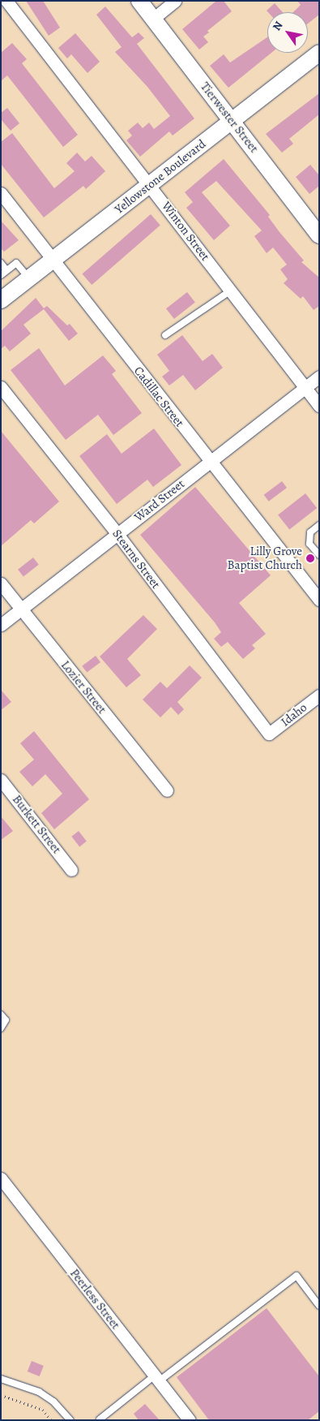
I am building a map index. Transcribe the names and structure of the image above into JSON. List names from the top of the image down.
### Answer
{
  "streets": {
    "street": [
      "Tierwester Street",
      "Yellowstone Boulevard",
      "Winton Street",
      "Cadillac Street",
      "Ward Street",
      "Stearns Street",
      "Lozier Street",
      "Idaho",
      "Burkett Street",
      "Peerless Street"
    ]
  },
  "crossings": [
    ["Tierwester Street", "Yellowstone Boulevard"],
    ["Yellowstone Boulevard", "Winton Street"],
    ["Yellowstone Boulevard", "Cadillac Street"],
    ["Winton Street", "Ward Street"],
    ["Cadillac Street", "Ward Street"],
    ["Ward Street", "Stearns Street"],
    ["Ward Street", "Lozier Street"],
    ["Stearns Street", "Idaho"]
  ],
  "places": ["Lilly Grove Baptist Church"],
  "north": "top left"
}
